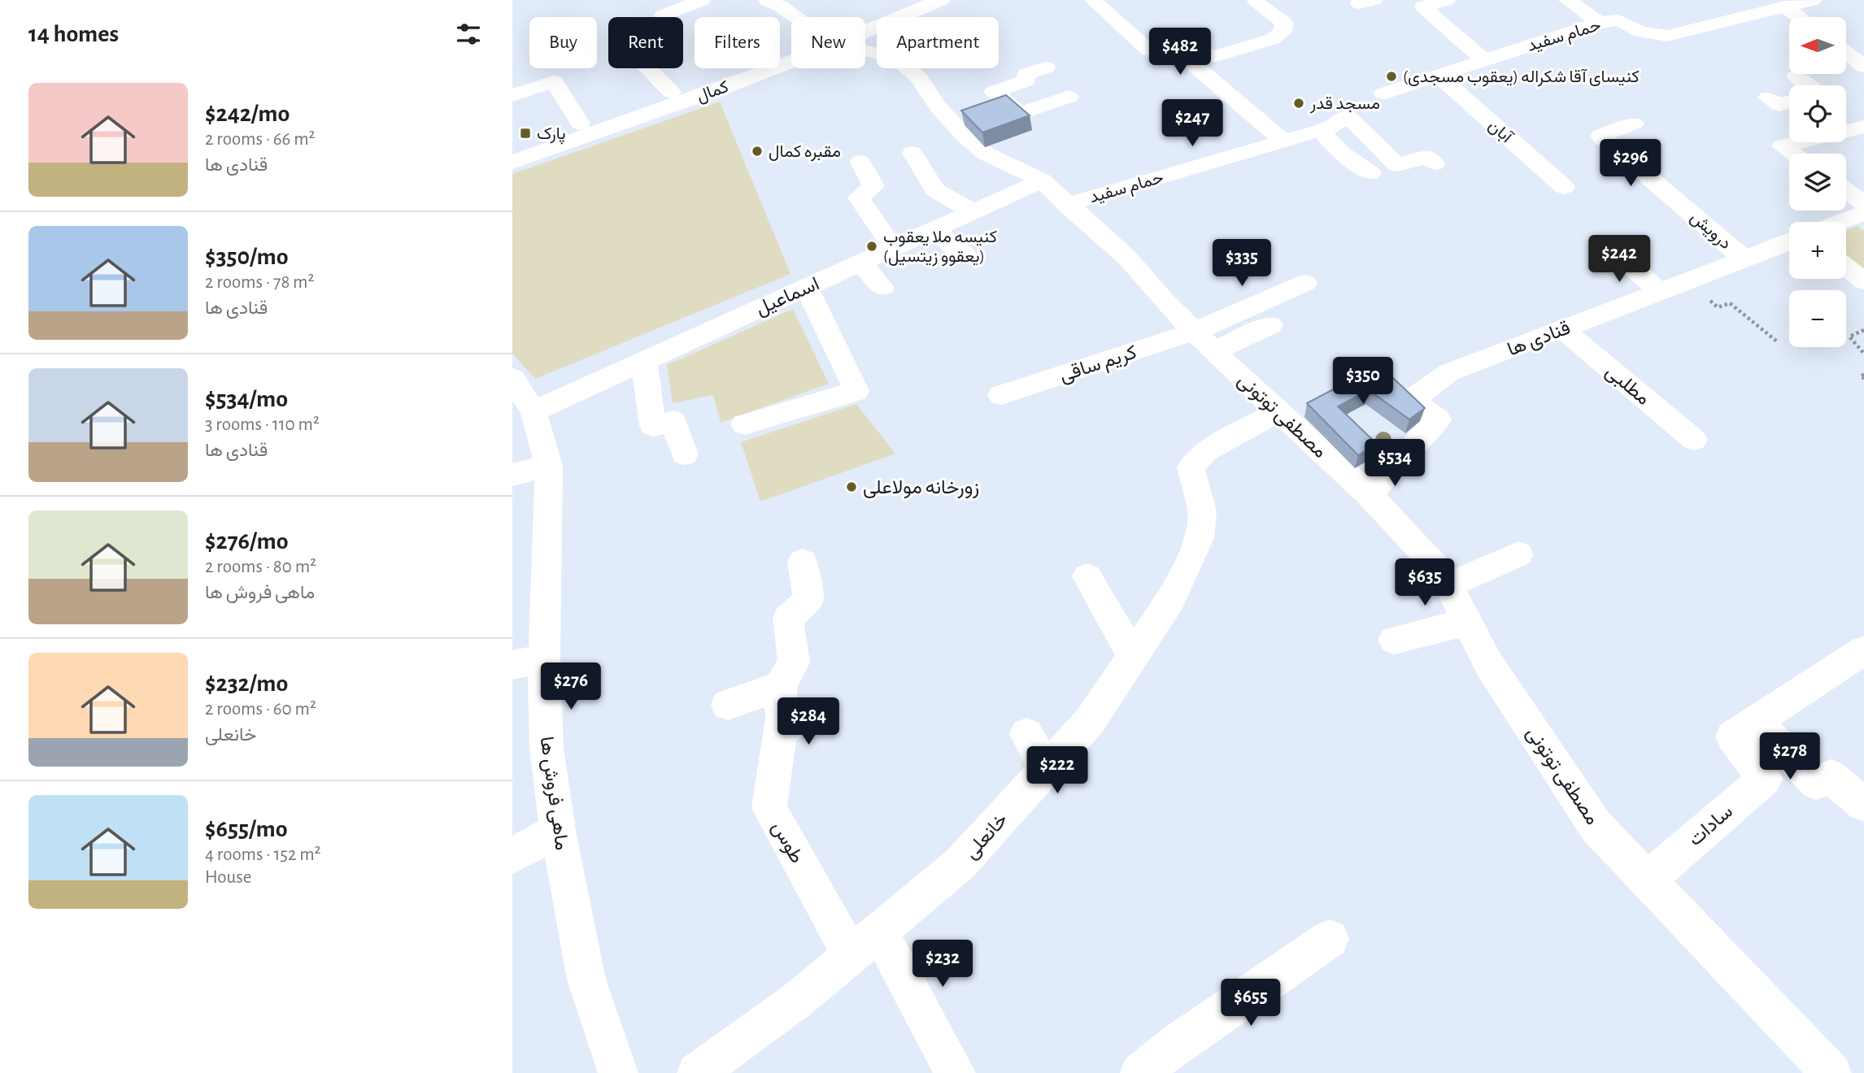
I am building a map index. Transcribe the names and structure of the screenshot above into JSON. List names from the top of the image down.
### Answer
{
  "streets": {
    "main road": ["کمال"],
    "street": [
      "حمام سفید",
      "آبان",
      "درویش",
      "اسماعیل",
      "قنادی ها",
      "کریم ساقی",
      "مطلبی",
      "مصطفی توتونی",
      "ماهی فروش ها",
      "سادات",
      "خانعلی",
      "طوس"
    ]
  },
  "crossings": [
    ["حمام سفید", "آبان"],
    ["حمام سفید", "مصطفی توتونی"],
    ["درویش", "قنادی ها"],
    ["اسماعیل", "مصطفی توتونی"],
    ["اسماعیل", "ماهی فروش ها"],
    ["قنادی ها", "مطلبی"],
    ["قنادی ها", "مصطفی توتونی"],
    ["کریم ساقی", "مصطفی توتونی"],
    ["مصطفی توتونی", "سادات"],
    ["مصطفی توتونی", "خانعلی"],
    ["خانعلی", "طوس"]
  ],
  "places": {
    "other": [
      "کنیسای آقا شکراله (یعقوب مسجدی)",
      "مسجد قدر",
      "مقبره کمال",
      "کنیسه ملا یعقوب (یعقوو زیتسیل)",
      "زورخانه مولاعلی"
    ],
    "transit": ["پارک"]
  },
  "north": "left",
  "page": {
    "heading": "14 homes",
    "map_buttons": ["+", "−"],
    "chip": [
      "Buy",
      "Rent",
      "Filters",
      "New",
      "Apartment"
    ],
    "price": [
      "$482",
      "$247",
      "$296",
      "$242",
      "$335",
      "$350",
      "$534",
      "$635",
      "$276",
      "$284",
      "$278",
      "$222",
      "$232",
      "$655"
    ],
    "list": [
      {
        "name": "$242/mo",
        "note": "2 rooms · 66 m² · قنادی ها"
      },
      {
        "name": "$350/mo",
        "note": "2 rooms · 78 m² · قنادی ها"
      },
      {
        "name": "$534/mo",
        "note": "3 rooms · 110 m² · قنادی ها"
      },
      {
        "name": "$276/mo",
        "note": "2 rooms · 80 m² · ماهی فروش ها"
      },
      {
        "name": "$232/mo",
        "note": "2 rooms · 60 m² · خانعلی"
      },
      {
        "name": "$655/mo",
        "note": "4 rooms · 152 m² · House"
      }
    ]
  }
}
